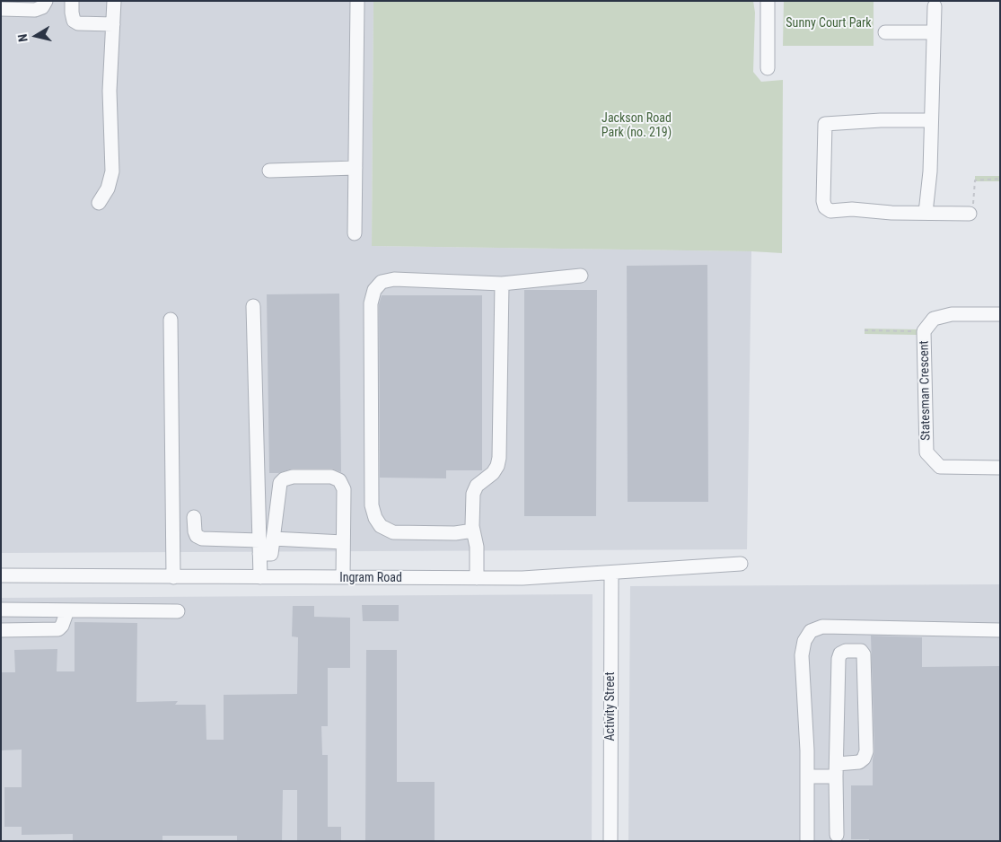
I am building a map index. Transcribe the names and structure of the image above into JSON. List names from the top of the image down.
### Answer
{
  "streets": {
    "street": ["Statesman Crescent", "Ingram Road", "Activity Street"]
  },
  "crossings": [
    ["Ingram Road", "Activity Street"]
  ],
  "parks": ["Sunny Court Park", "Jackson Road Park (no. 219)"],
  "north": "left"
}
